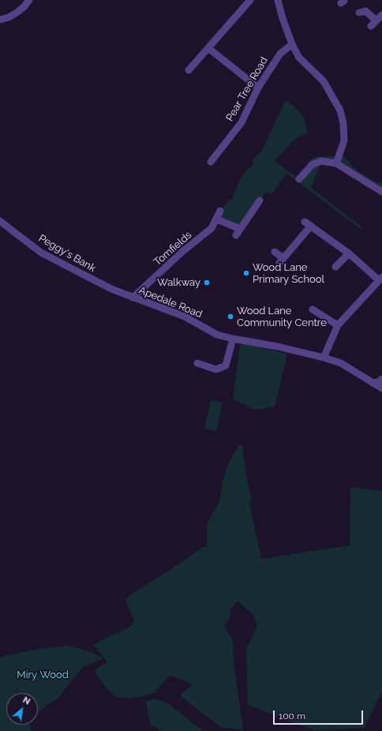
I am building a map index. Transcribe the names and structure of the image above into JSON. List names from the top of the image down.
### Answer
{
  "streets": {
    "street": [
      "Pear Tree Road",
      "Tomfields",
      "Peggy's Bank",
      "Apedale Road"
    ]
  },
  "crossings": [
    ["Tomfields", "Apedale Road"],
    ["Peggy's Bank", "Apedale Road"]
  ],
  "parks": ["Miry Wood"],
  "places": ["Wood Lane Primary School", "Walkway", "Wood Lane Community Centre"],
  "scale_bar": "100 m",
  "north": "top right"
}
